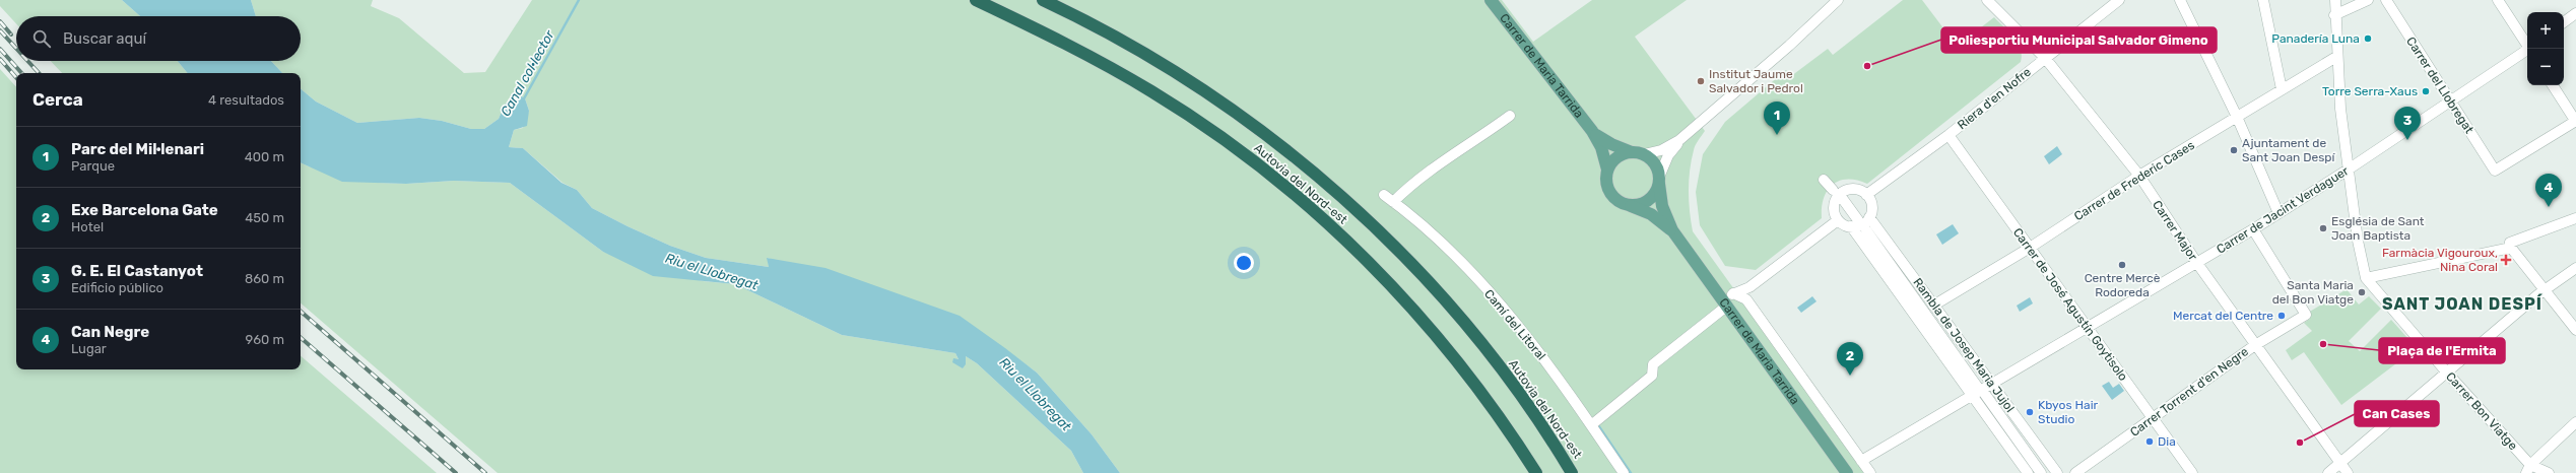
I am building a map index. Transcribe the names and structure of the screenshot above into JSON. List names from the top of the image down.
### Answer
{
  "streets": {
    "highway": ["Autovia del Nord-est"],
    "main road": ["Carrer de Maria Tarrida"],
    "street": [
      "Carrer del Llobregat",
      "Riera d'en Nofre",
      "Carrer de Frederic Cases",
      "Carrer de Jacint Verdaguer",
      "Carrer Major",
      "Carrer de José Agustín Goytisolo",
      "Camí del Litoral",
      "Rambla de Josep Maria Jujol",
      "Carrer Torrent d'en Negre",
      "Carrer Bon Viatge"
    ]
  },
  "crossings": [
    ["Carrer de Maria Tarrida", "Carrer de Jacint Verdaguer"],
    ["Carrer del Llobregat", "Carrer de Jacint Verdaguer"],
    ["Riera d'en Nofre", "Carrer Major"],
    ["Riera d'en Nofre", "Carrer de José Agustín Goytisolo"],
    ["Riera d'en Nofre", "Rambla de Josep Maria Jujol"],
    ["Carrer de Frederic Cases", "Carrer Major"],
    ["Carrer de Frederic Cases", "Carrer de José Agustín Goytisolo"],
    ["Carrer de Frederic Cases", "Rambla de Josep Maria Jujol"],
    ["Carrer de Frederic Cases", "Carrer Bon Viatge"],
    ["Carrer de Jacint Verdaguer", "Carrer Major"],
    ["Carrer de Jacint Verdaguer", "Carrer de José Agustín Goytisolo"],
    ["Carrer de Jacint Verdaguer", "Rambla de Josep Maria Jujol"],
    ["Carrer de Jacint Verdaguer", "Carrer Torrent d'en Negre"],
    ["Carrer de Jacint Verdaguer", "Carrer Bon Viatge"],
    ["Carrer Major", "Carrer Torrent d'en Negre"],
    ["Carrer de José Agustín Goytisolo", "Carrer Torrent d'en Negre"]
  ],
  "districts": ["SANT JOAN DESPÍ"],
  "water": ["Canal col·lector", "Riu el Llobregat"],
  "places": {
    "other": [
      "Panadería Luna",
      "Poliesportiu Municipal Salvador Gimeno",
      "Institut Jaume Salvador i Pedrol",
      "Torre Serra-Xaus",
      "Ajuntament de Sant Joan Despí",
      "Església de Sant Joan Baptista",
      "Centre Mercè Rodoreda",
      "Santa Maria del Bon Viatge",
      "Mercat del Centre",
      "Plaça de l'Ermita",
      "Kbyos Hair Studio",
      "Dia",
      "Can Cases"
    ],
    "health": ["Farmàcia Vigouroux, Nina Coral"]
  },
  "page": {
    "map_buttons": ["+", "−"],
    "search": "Buscar aquí",
    "heading": ["Cerca", "4 resultados"],
    "pins": [
      "1",
      "3",
      "4",
      "2"
    ],
    "list": [
      {
        "mark": "1",
        "name": "Parc del Mil·lenari",
        "note": "Parque",
        "value": "400 m"
      },
      {
        "mark": "2",
        "name": "Exe Barcelona Gate",
        "note": "Hotel",
        "value": "450 m"
      },
      {
        "mark": "3",
        "name": "G. E. El Castanyot",
        "note": "Edificio público",
        "value": "860 m"
      },
      {
        "mark": "4",
        "name": "Can Negre",
        "note": "Lugar",
        "value": "960 m"
      }
    ]
  }
}
